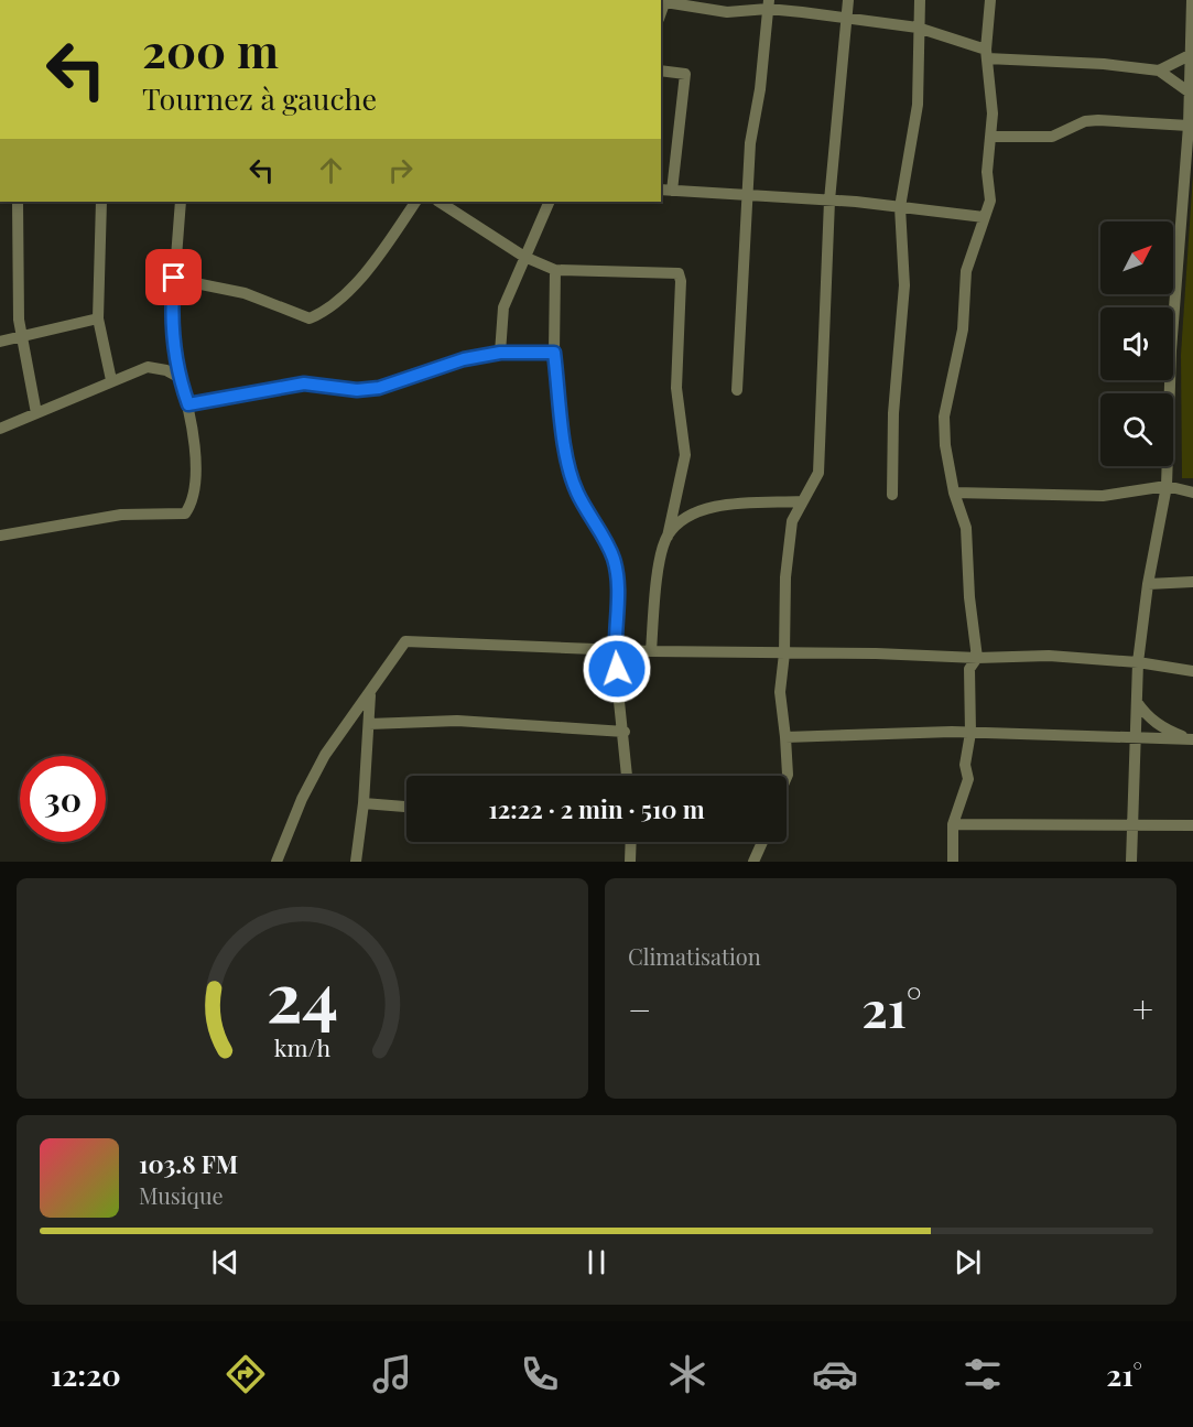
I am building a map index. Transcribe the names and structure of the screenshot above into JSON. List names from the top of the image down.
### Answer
{
  "north": "top right",
  "page": {
    "turn": ["200 m", "Tournez à gauche"],
    "limit": "30",
    "trip": "12:22 · 2 min · 510 m",
    "tile": "Climatisation",
    "heat": ["−", "21°", "+"],
    "song": ["103.8 FM", "Musique"],
    "tabs": ["12:20", "21°"],
    "gauge": ["24", "km/h"]
  }
}
